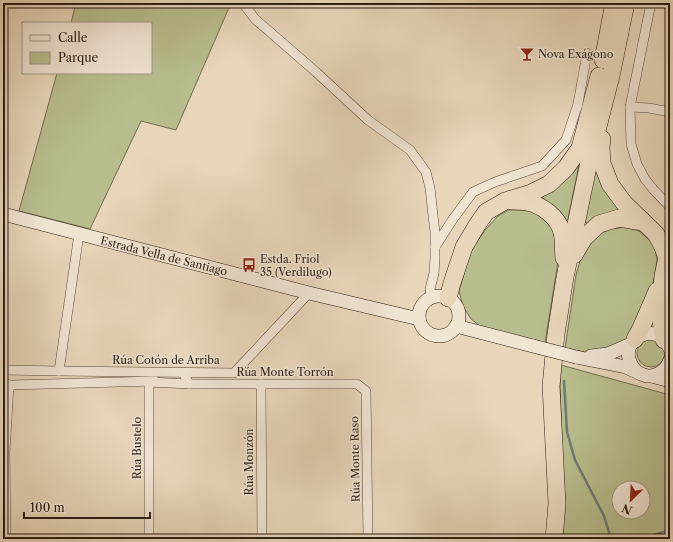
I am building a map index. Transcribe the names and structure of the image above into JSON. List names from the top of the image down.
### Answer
{
  "streets": {
    "main road": ["Estrada Vella de Santiago"],
    "street": [
      "Rúa Cotón de Arriba",
      "Rúa Monte Torrón",
      "Rúa Bustelo",
      "Rúa Monte Raso",
      "Rúa Monzón"
    ]
  },
  "crossings": [
    ["Estrada Vella de Santiago", "Rúa Cotón de Arriba"],
    ["Rúa Cotón de Arriba", "Rúa Monte Torrón"],
    ["Rúa Monte Torrón", "Rúa Bustelo"],
    ["Rúa Monte Torrón", "Rúa Monte Raso"],
    ["Rúa Monte Torrón", "Rúa Monzón"]
  ],
  "places": {
    "bar": ["Nova Exágono"],
    "bus stop": ["Estda. Friol 35 (Verdilugo)"]
  },
  "legend": ["Calle", "Parque"],
  "scale_bar": "100 m",
  "north": "bottom left"
}
